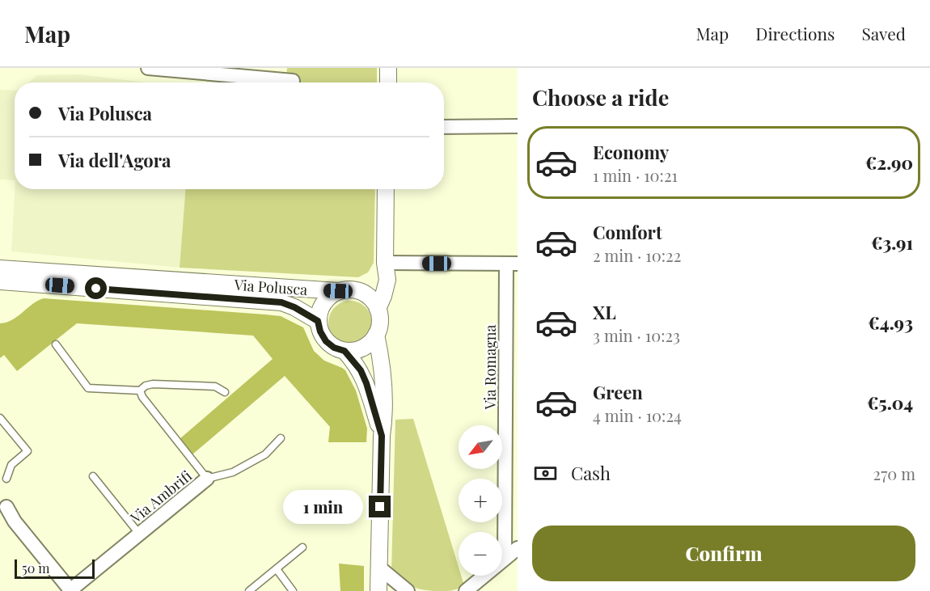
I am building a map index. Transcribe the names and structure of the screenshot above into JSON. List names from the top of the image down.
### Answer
{
  "streets": {
    "street": ["Via Polusca", "Via Romagna", "Via Ambrifi"]
  },
  "scale_bar": "50 m",
  "north": "bottom left",
  "page": {
    "header": "Map",
    "nav": ["Map", "Directions", "Saved"],
    "heading": "Choose a ride",
    "banner": ["Via Polusca", "Via dell'Agora"],
    "list": [
      {
        "name": "Economy",
        "note": "1 min · 10:21",
        "value": "€2.90"
      },
      {
        "name": "Comfort",
        "note": "2 min · 10:22",
        "value": "€3.91"
      },
      {
        "name": "XL",
        "note": "3 min · 10:23",
        "value": "€4.93"
      },
      {
        "name": "Green",
        "note": "4 min · 10:24",
        "value": "€5.04"
      }
    ],
    "map_buttons": ["+", "−"],
    "pay": ["Cash", "270 m"],
    "bubble": "1 min",
    "buttons": "Confirm",
    "scale": "50 m"
  }
}
